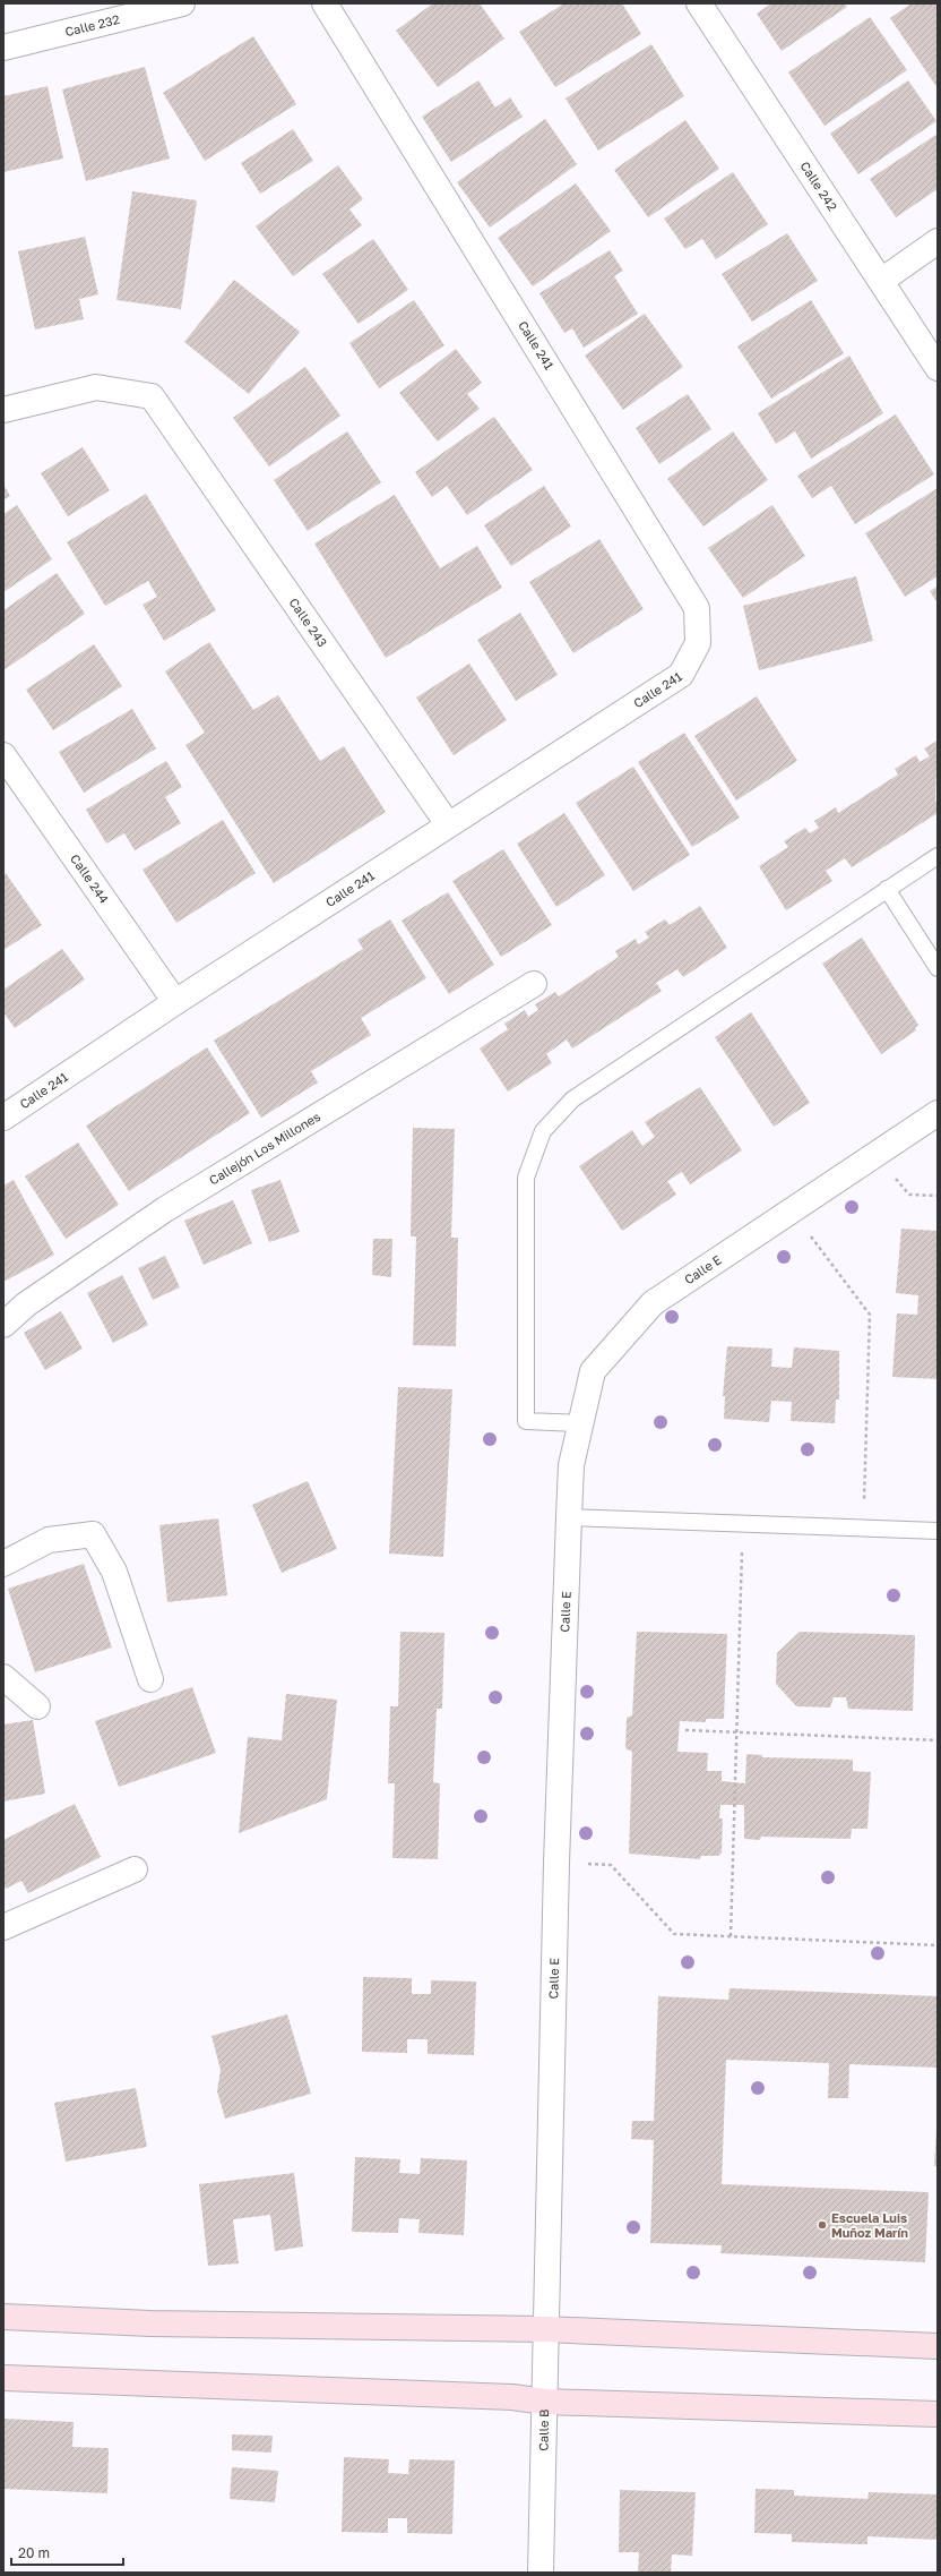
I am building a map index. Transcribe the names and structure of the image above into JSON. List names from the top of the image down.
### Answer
{
  "streets": {
    "street": [
      "Calle 232",
      "Calle 242",
      "Calle 241",
      "Calle 243",
      "Calle 244",
      "Callejón Los Millones",
      "Calle E",
      "Calle B"
    ]
  },
  "crossings": [
    ["Calle 241", "Calle 243"],
    ["Calle 241", "Calle 244"],
    ["Calle E", "Calle B"]
  ],
  "places": ["Escuela Luis Muñoz Marín"],
  "scale_bar": "20 m"
}
